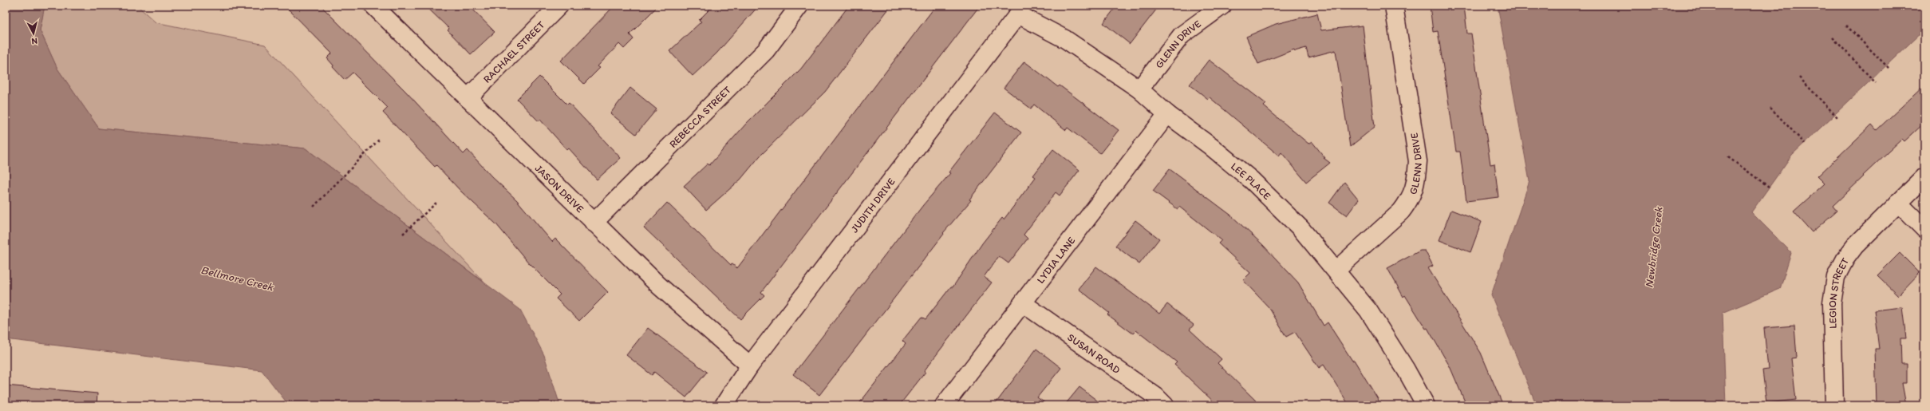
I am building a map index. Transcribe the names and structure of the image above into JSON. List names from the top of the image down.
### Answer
{
  "streets": {
    "street": [
      "GLENN DRIVE",
      "RACHAEL STREET",
      "REBECCA STREET",
      "LEE PLACE",
      "JASON DRIVE",
      "JUDITH DRIVE",
      "LYDIA LANE",
      "LEGION STREET",
      "SUSAN ROAD"
    ]
  },
  "crossings": [
    ["GLENN DRIVE", "LEE PLACE"],
    ["RACHAEL STREET", "JASON DRIVE"],
    ["REBECCA STREET", "JASON DRIVE"],
    ["LEE PLACE", "JUDITH DRIVE"],
    ["LEE PLACE", "LYDIA LANE"],
    ["JASON DRIVE", "JUDITH DRIVE"],
    ["LYDIA LANE", "SUSAN ROAD"]
  ],
  "water": ["Newbridge Creek", "Bellmore Creek"],
  "north": "bottom"
}
